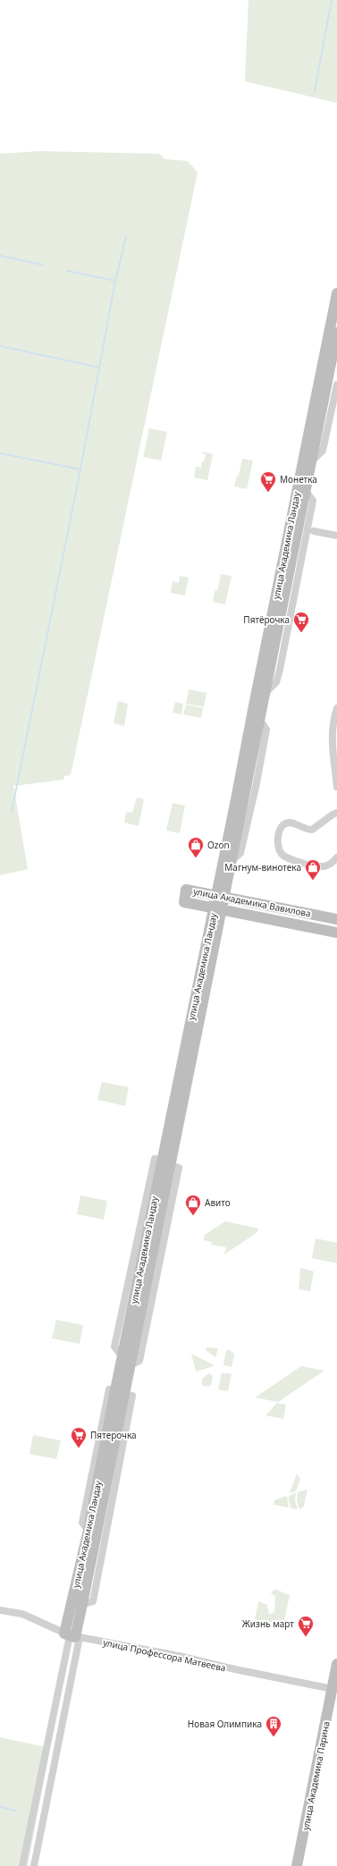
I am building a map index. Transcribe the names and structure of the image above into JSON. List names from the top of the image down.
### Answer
{
  "streets": {
    "street": [
      "улица Академика Ландау",
      "улица Академика Вавилова",
      "улица Профессора Матвеева",
      "улица Академика Парина"
    ]
  },
  "crossings": [
    ["улица Академика Ландау", "улица Академика Вавилова"],
    ["улица Академика Ландау", "улица Профессора Матвеева"],
    ["улица Профессора Матвеева", "улица Академика Парина"]
  ],
  "places": {
    "supermarket": [
      "Монетка",
      "Пятёрочка",
      "Пятерочка",
      "Жизнь март"
    ],
    "shop": ["Ozon", "Магнум-винотека", "Авито"],
    "building": ["Новая Олимпика"]
  }
}
